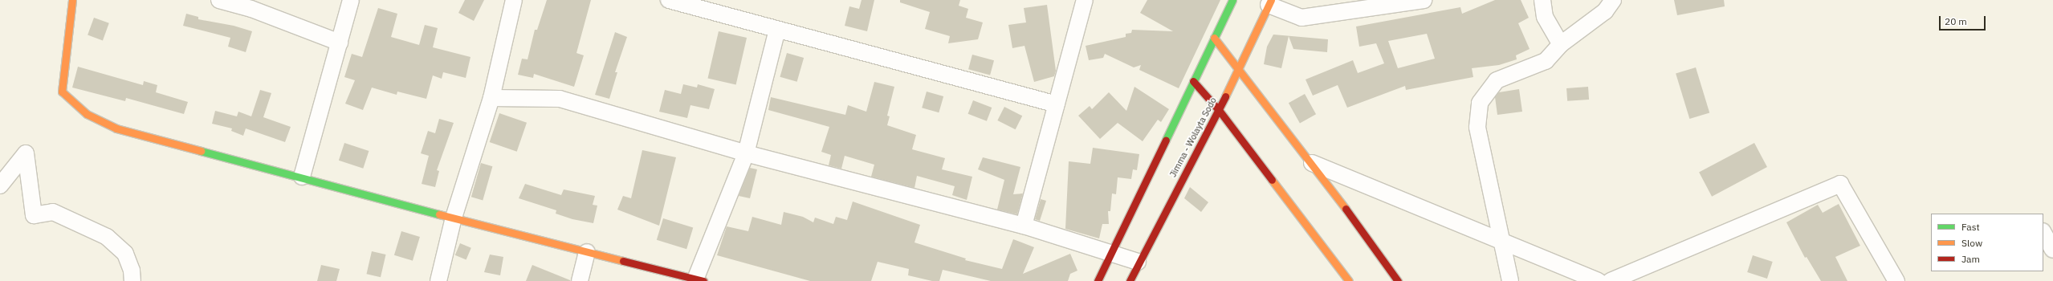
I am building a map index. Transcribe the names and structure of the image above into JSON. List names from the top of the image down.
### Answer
{
  "streets": {
    "main road": ["Jimma - Wolayta Sodo"]
  },
  "legend": ["Fast", "Slow", "Jam"],
  "scale_bar": "20 m"
}
